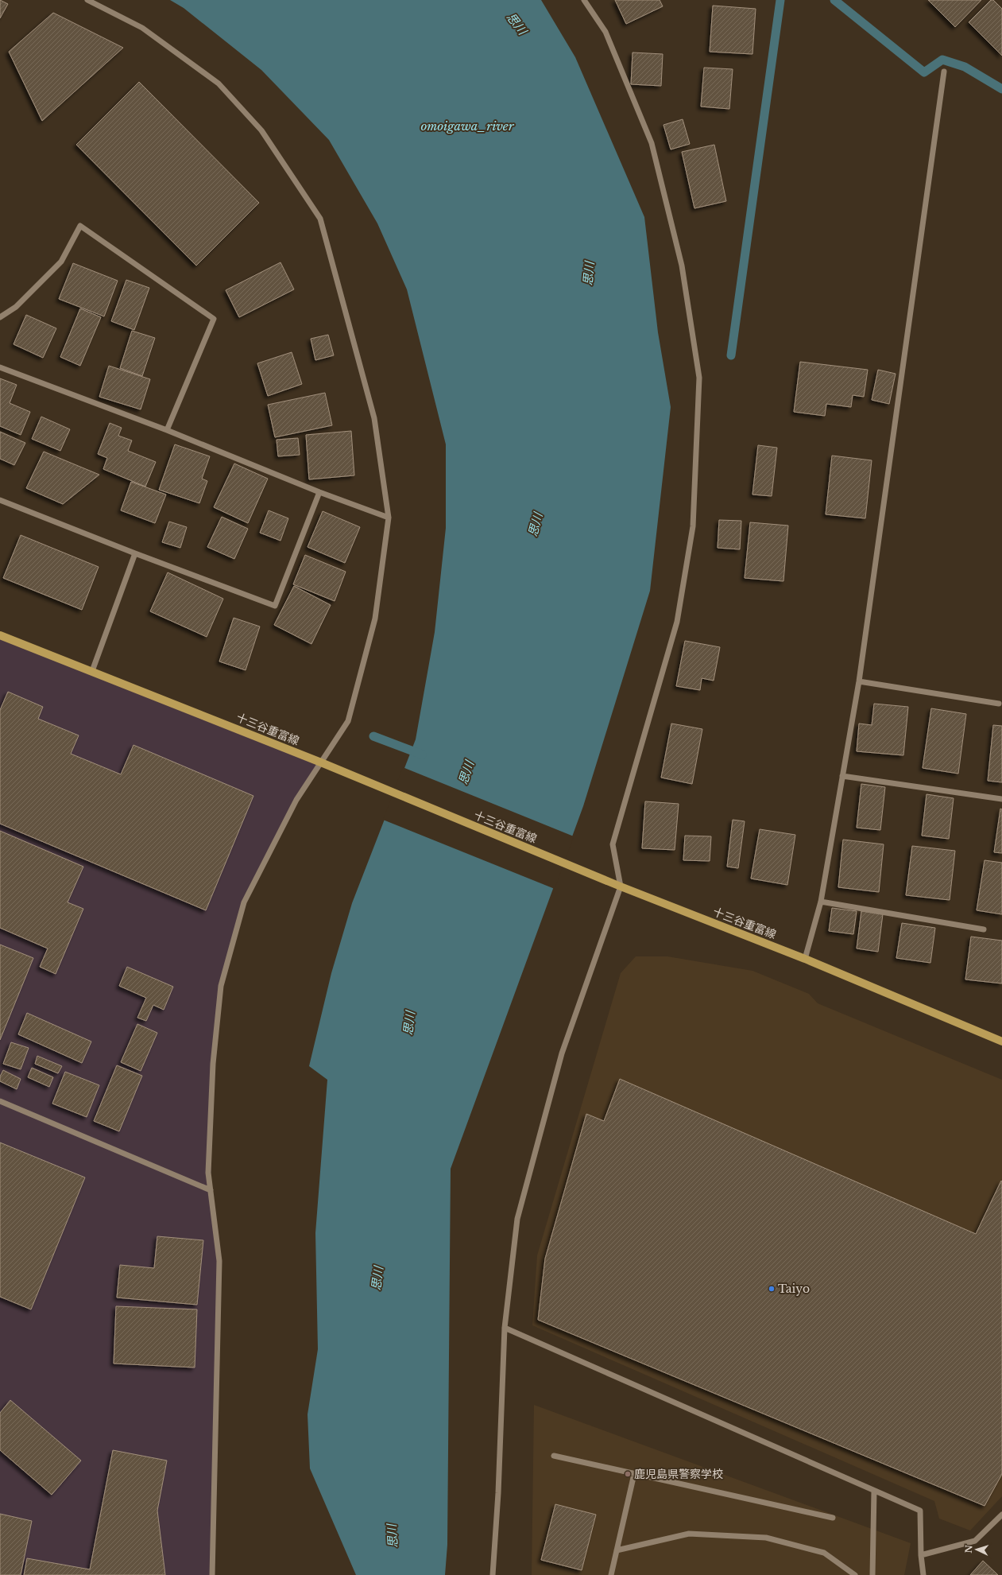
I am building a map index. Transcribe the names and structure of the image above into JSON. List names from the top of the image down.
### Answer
{
  "streets": {
    "main road": ["十三谷重富線"]
  },
  "water": ["思川", "omoigawa_river"],
  "places": ["Taiyo", "鹿児島県警察学校"],
  "north": "left"
}
